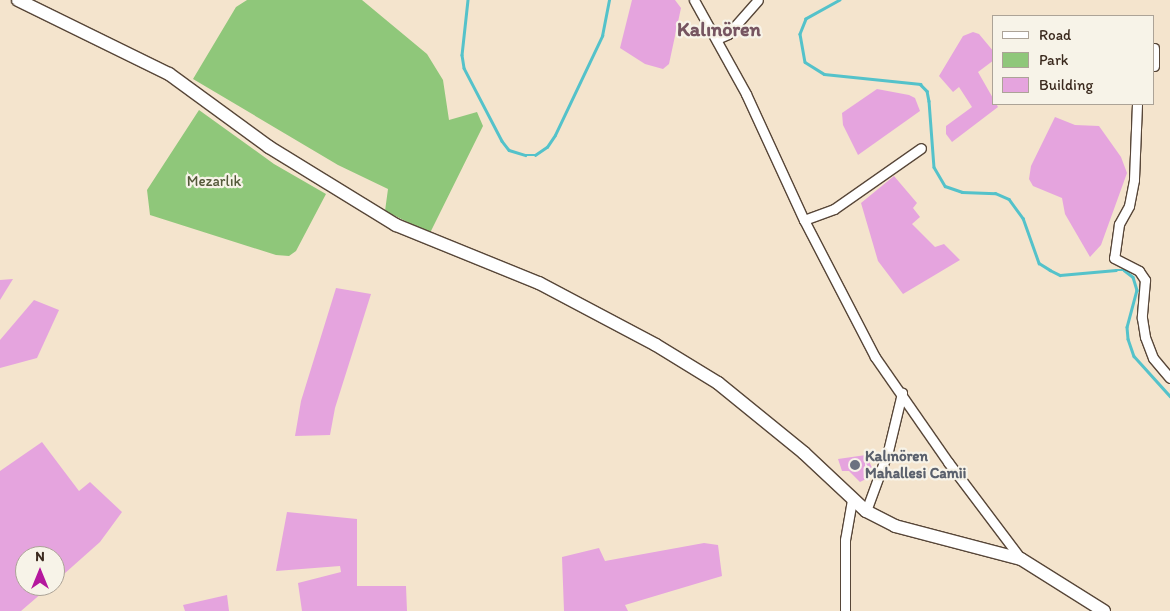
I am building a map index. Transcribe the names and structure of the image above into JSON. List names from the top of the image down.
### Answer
{
  "districts": ["Kalınören"],
  "parks": ["Mezarlık"],
  "places": ["Kalınören Mahallesi Camii"],
  "legend": ["Road", "Park", "Building"],
  "north": "top"
}
